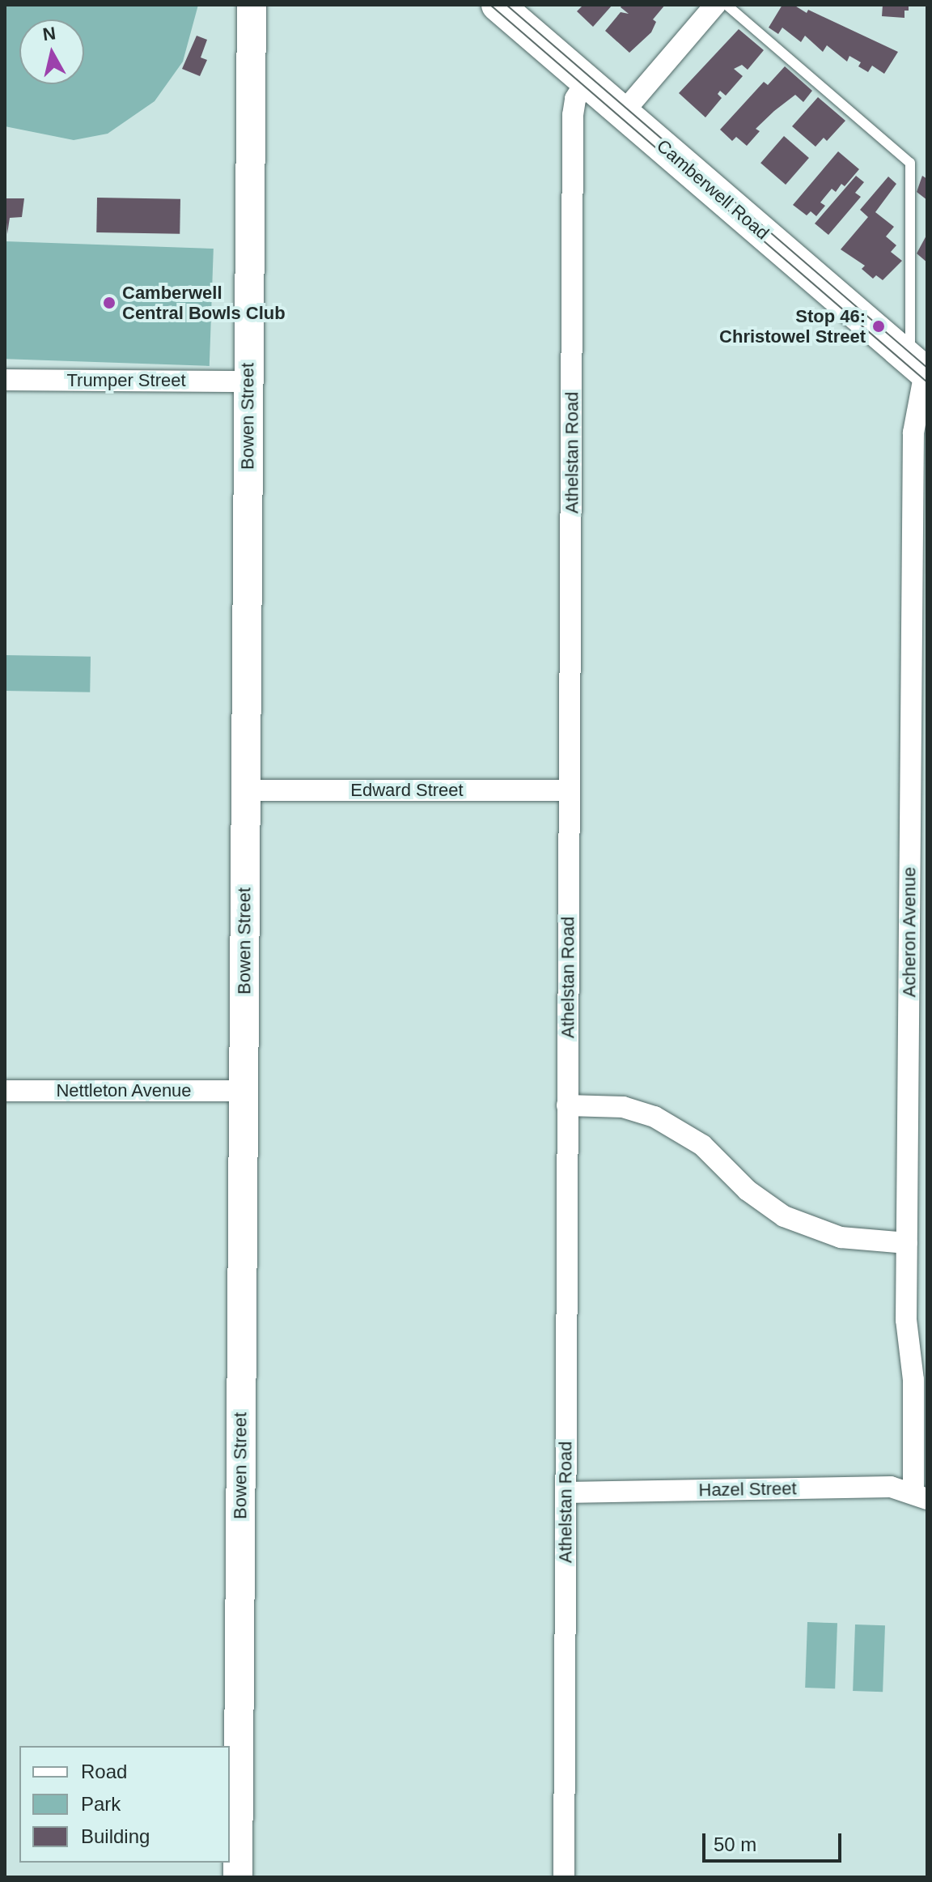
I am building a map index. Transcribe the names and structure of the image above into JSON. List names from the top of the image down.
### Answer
{
  "streets": {
    "main road": ["Camberwell Road"],
    "street": [
      "Trumper Street",
      "Bowen Street",
      "Athelstan Road",
      "Edward Street",
      "Acheron Avenue",
      "Nettleton Avenue",
      "Hazel Street"
    ]
  },
  "crossings": [
    ["Camberwell Road", "Athelstan Road"],
    ["Camberwell Road", "Acheron Avenue"],
    ["Trumper Street", "Bowen Street"],
    ["Bowen Street", "Edward Street"],
    ["Bowen Street", "Nettleton Avenue"],
    ["Athelstan Road", "Edward Street"],
    ["Athelstan Road", "Hazel Street"],
    ["Acheron Avenue", "Hazel Street"]
  ],
  "places": ["Camberwell Central Bowls Club", "Stop 46: Christowel Street"],
  "legend": ["Road", "Park", "Building"],
  "scale_bar": "50 m",
  "north": "top"
}
